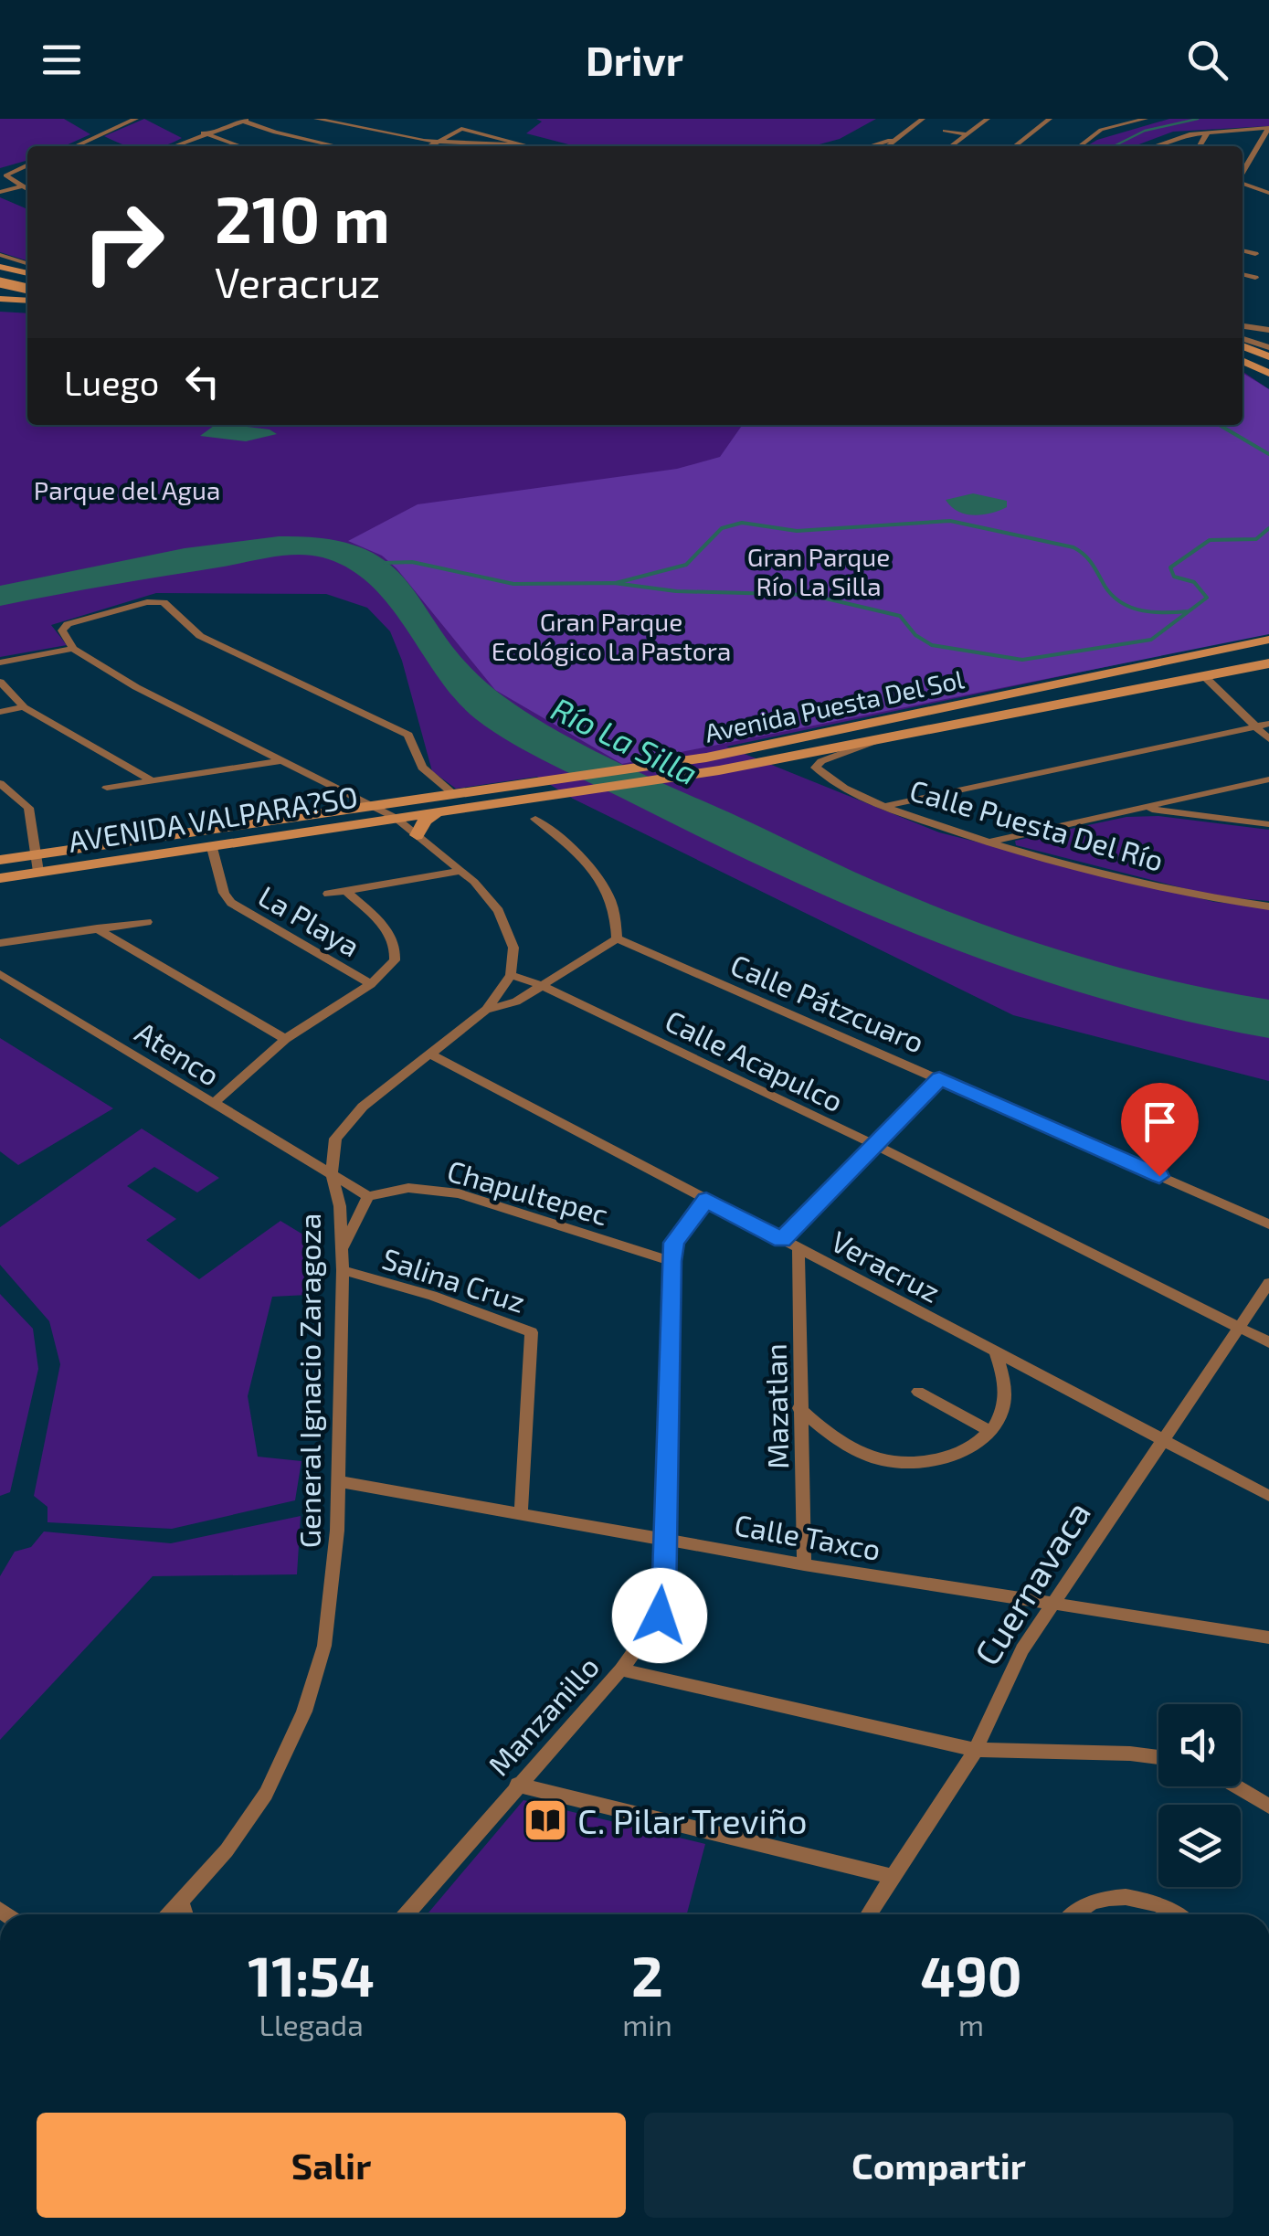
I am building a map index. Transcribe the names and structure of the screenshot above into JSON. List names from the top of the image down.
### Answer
{
  "streets": {
    "main road": ["Avenida Puesta Del Sol", "AVENIDA VALPARA?SO"],
    "street": [
      "Calle Puesta Del Río",
      "La Playa",
      "Calle Pátzcuaro",
      "Atenco",
      "Calle Acapulco",
      "Chapultepec",
      "Veracruz",
      "Salina Cruz",
      "General Ignacio Zaragoza",
      "Mazatlan",
      "Calle Taxco",
      "Cuernavaca",
      "Manzanillo"
    ]
  },
  "crossings": [
    ["Avenida Puesta Del Sol", "AVENIDA VALPARA?SO"],
    ["Avenida Puesta Del Sol", "Calle Puesta Del Río"],
    ["AVENIDA VALPARA?SO", "La Playa"],
    ["Calle Pátzcuaro", "General Ignacio Zaragoza"],
    ["Atenco", "General Ignacio Zaragoza"],
    ["Calle Acapulco", "General Ignacio Zaragoza"],
    ["Calle Acapulco", "Cuernavaca"],
    ["Chapultepec", "Manzanillo"],
    ["Veracruz", "General Ignacio Zaragoza"],
    ["Veracruz", "Mazatlan"],
    ["Veracruz", "Cuernavaca"],
    ["Veracruz", "Manzanillo"],
    ["Salina Cruz", "General Ignacio Zaragoza"],
    ["Salina Cruz", "Calle Taxco"],
    ["General Ignacio Zaragoza", "Calle Taxco"],
    ["Mazatlan", "Calle Taxco"],
    ["Calle Taxco", "Cuernavaca"],
    ["Calle Taxco", "Manzanillo"]
  ],
  "water": ["Río La Silla"],
  "parks": ["Parque del Agua", "Gran Parque Río La Silla", "Gran Parque Ecológico La Pastora"],
  "places": {
    "library": ["C. Pilar Treviño"]
  },
  "page": {
    "header": "Drivr",
    "turn": ["210 m", "Veracruz"],
    "then": "Luego",
    "eta": [
      "11:54",
      "Llegada",
      "2",
      "min",
      "490",
      "m"
    ],
    "buttons": ["Salir", "Compartir"]
  }
}
